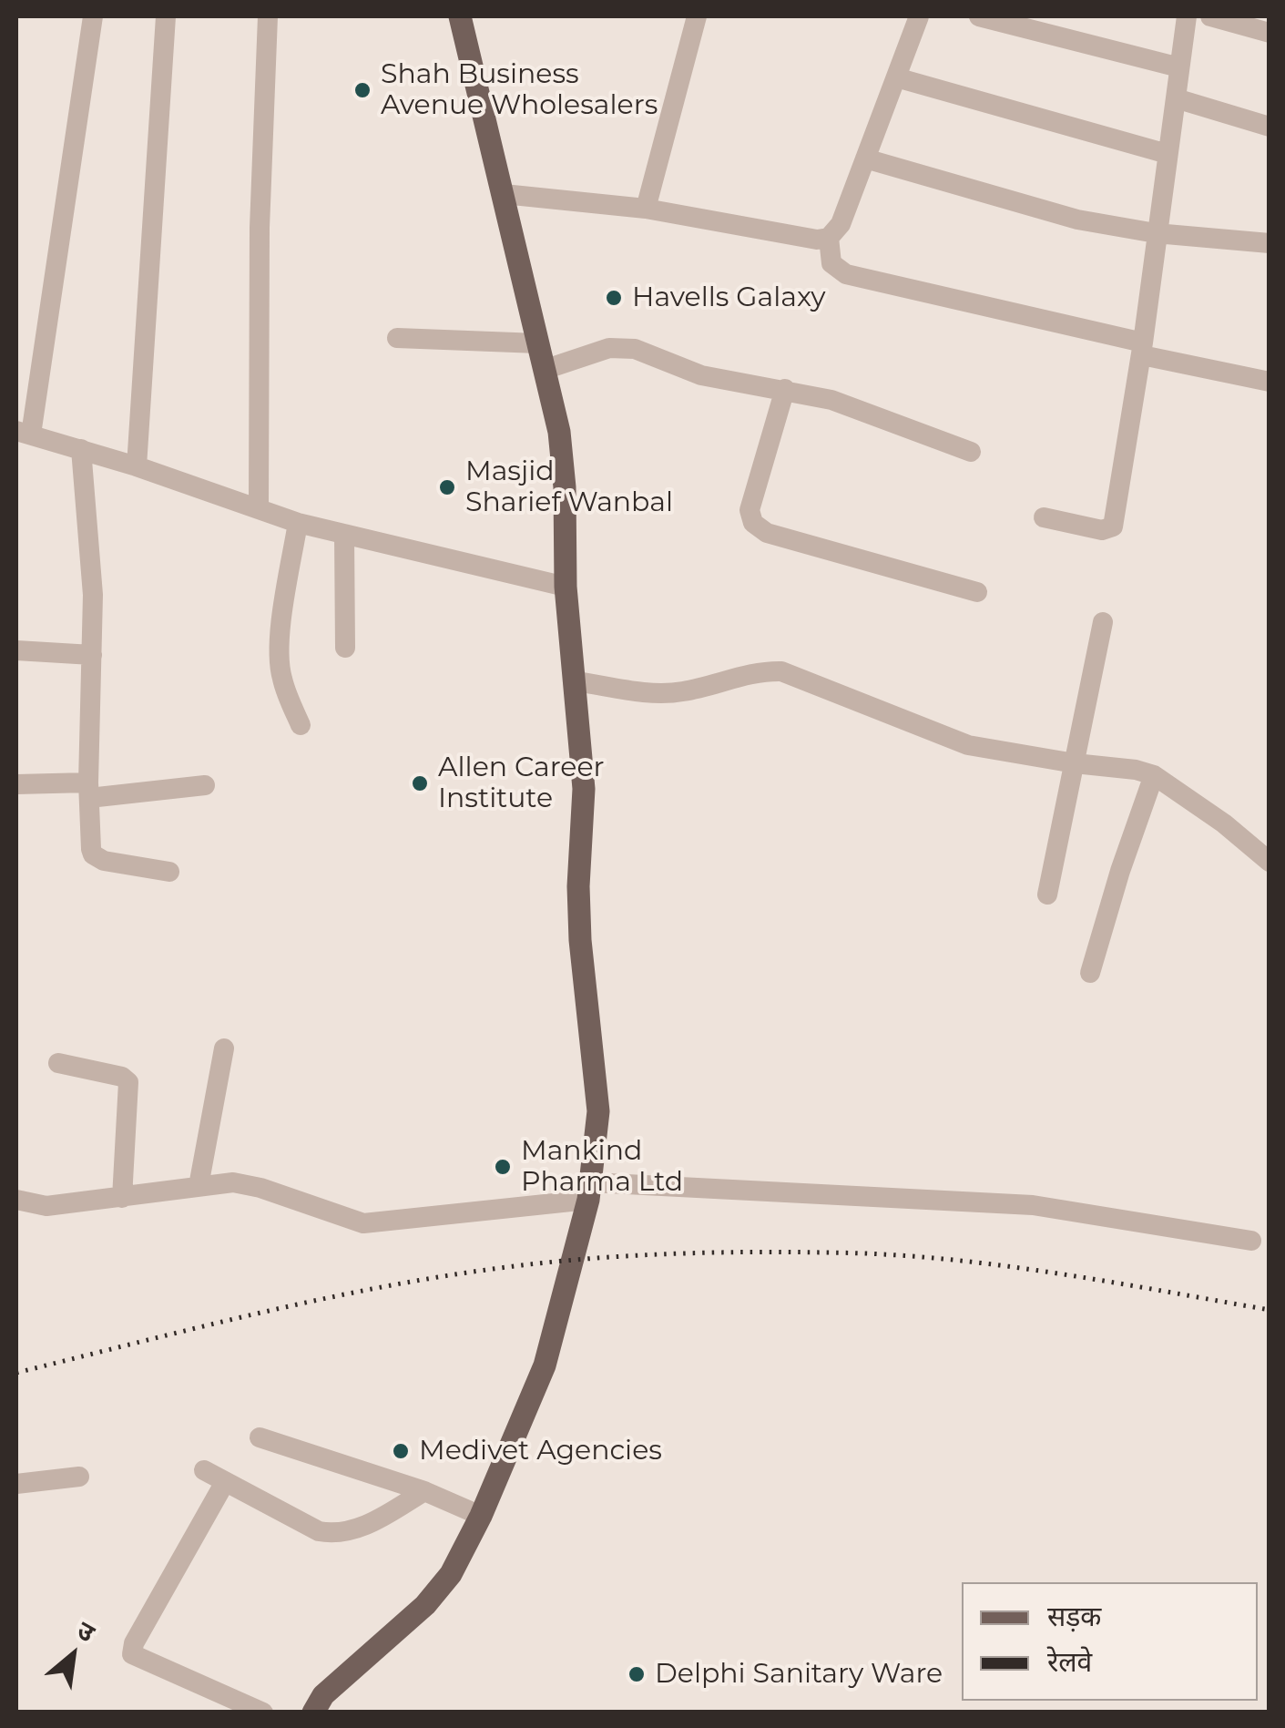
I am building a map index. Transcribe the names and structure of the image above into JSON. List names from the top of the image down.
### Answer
{
  "places": [
    "Shah Business Avenue Wholesalers",
    "Havells Galaxy",
    "Masjid Sharief Wanbal",
    "Allen Career Institute",
    "Mankind Pharma Ltd",
    "Medivet Agencies",
    "Delphi Sanitary Ware"
  ],
  "legend": ["सड़क", "रेलवे"],
  "north": "top right"
}
